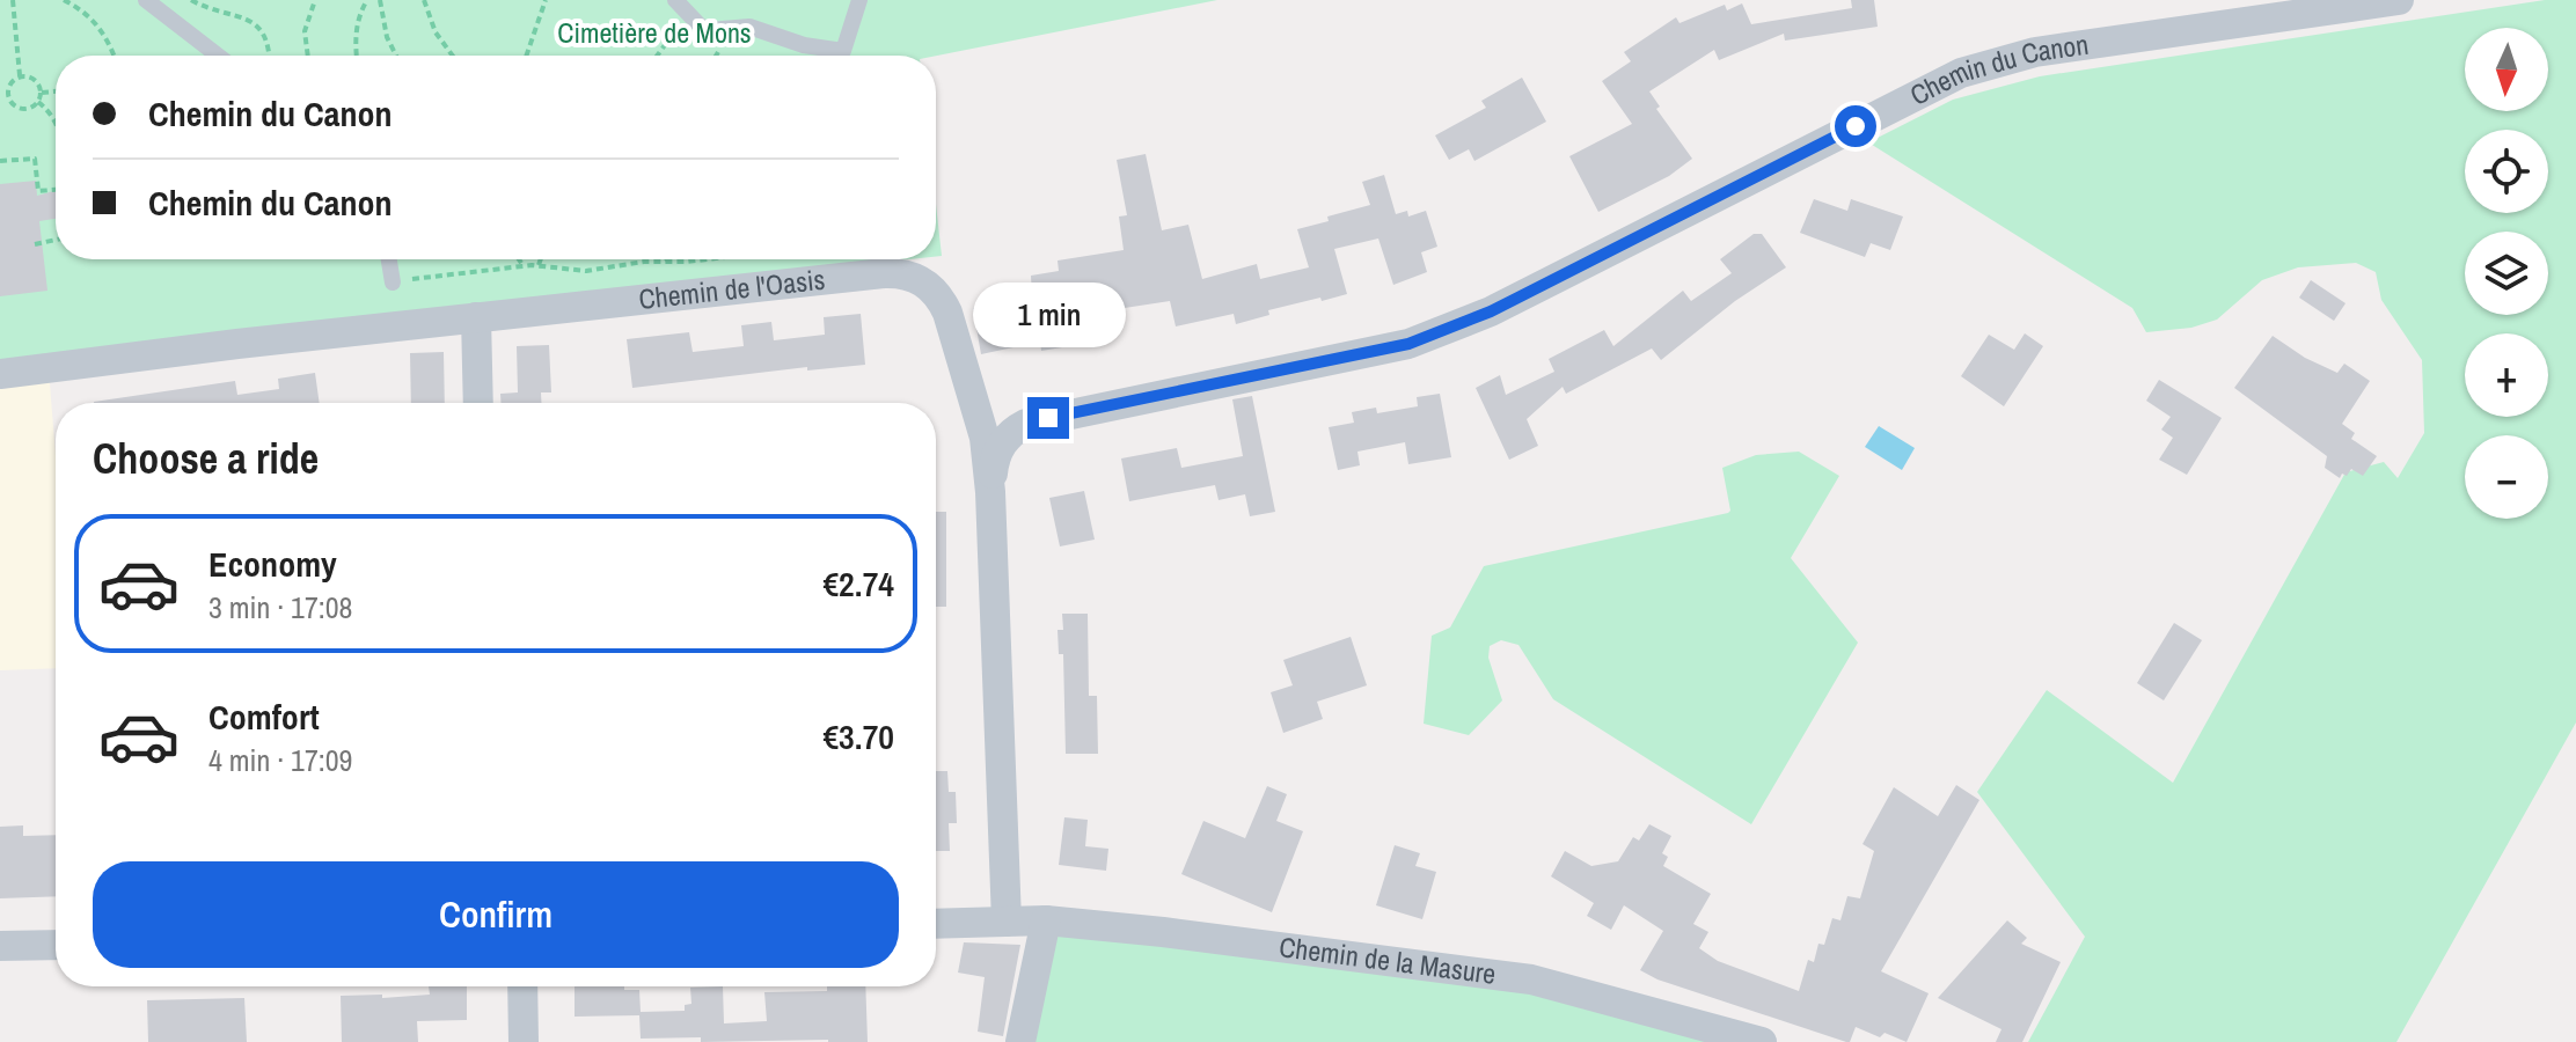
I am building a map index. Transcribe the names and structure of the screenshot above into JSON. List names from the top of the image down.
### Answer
{
  "streets": {
    "street": ["Chemin du Canon", "Chemin de l'Oasis", "Chemin de la Masure"]
  },
  "crossings": [
    ["Chemin du Canon", "Chemin de l'Oasis"],
    ["Chemin de l'Oasis", "Chemin de la Masure"]
  ],
  "parks": ["Cimetière de Mons"],
  "north": "bottom",
  "page": {
    "map_buttons": ["+", "−"],
    "banner": ["Chemin du Canon", "Chemin du Canon"],
    "bubble": "1 min",
    "heading": "Choose a ride",
    "list": [
      {
        "name": "Economy",
        "note": "3 min · 17:08",
        "value": "€2.74"
      },
      {
        "name": "Comfort",
        "note": "4 min · 17:09",
        "value": "€3.70"
      }
    ],
    "buttons": "Confirm"
  }
}
